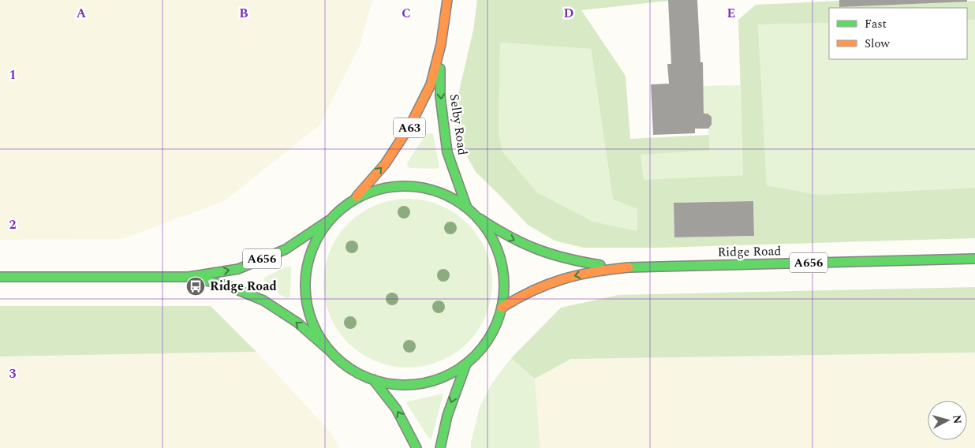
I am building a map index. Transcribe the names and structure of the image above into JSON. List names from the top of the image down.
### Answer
{
  "streets": {
    "main road": [
      "Selby Road",
      "A63",
      "Ridge Road",
      "A656"
    ]
  },
  "places": {
    "bus stop": ["Ridge Road"]
  },
  "legend": ["Fast", "Slow"],
  "north": "right",
  "grid": {
    "columns": [
      "A",
      "B",
      "C",
      "D",
      "E"
    ],
    "rows": ["1", "2", "3"]
  }
}
